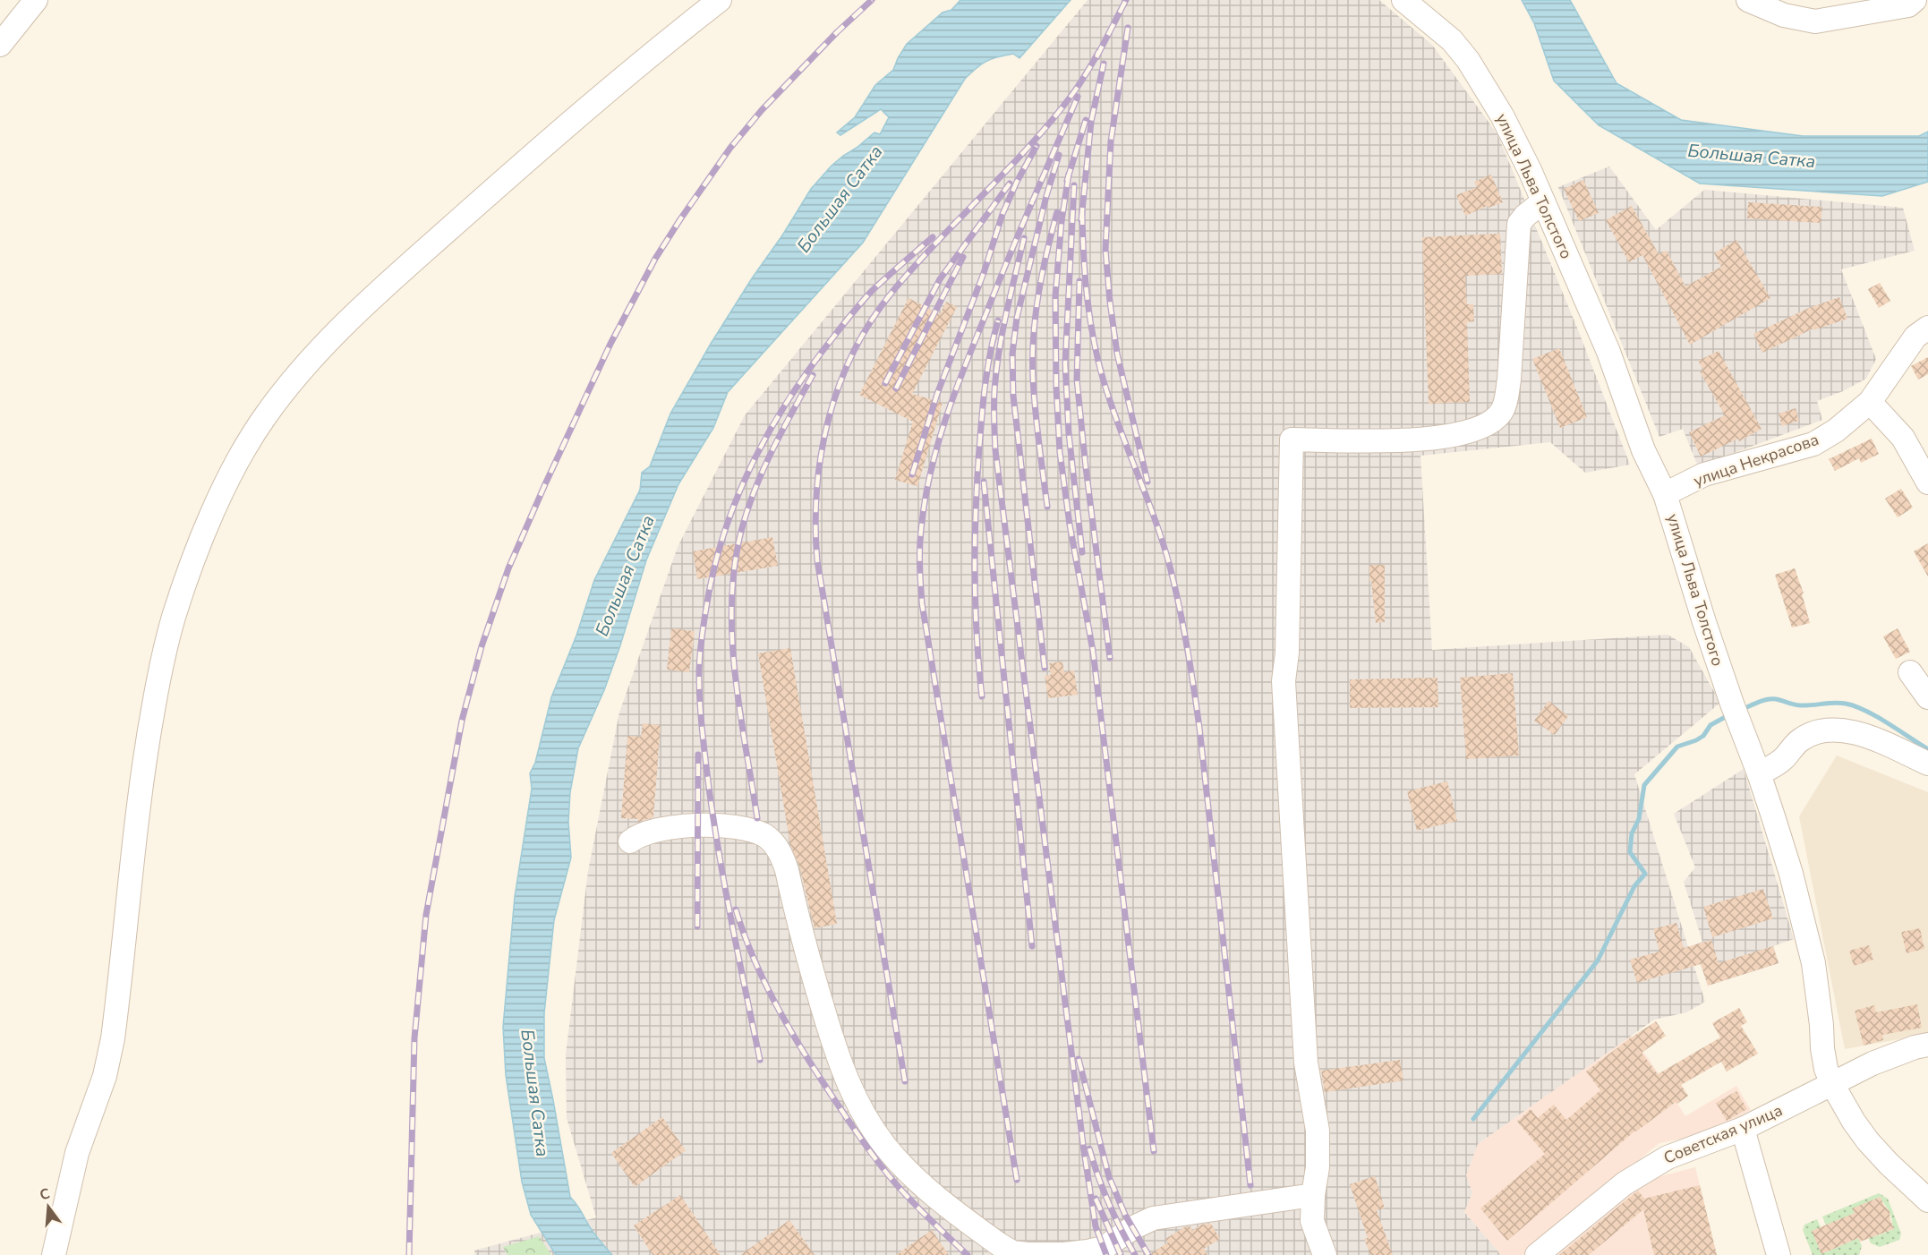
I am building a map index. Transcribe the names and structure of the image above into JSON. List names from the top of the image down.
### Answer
{
  "streets": {
    "street": ["улица Льва Толстого", "улица Некрасова", "Советская улица"]
  },
  "crossings": [
    ["улица Льва Толстого", "улица Некрасова"],
    ["улица Льва Толстого", "Советская улица"]
  ],
  "water": ["Большая Сатка"],
  "north": "top"
}
